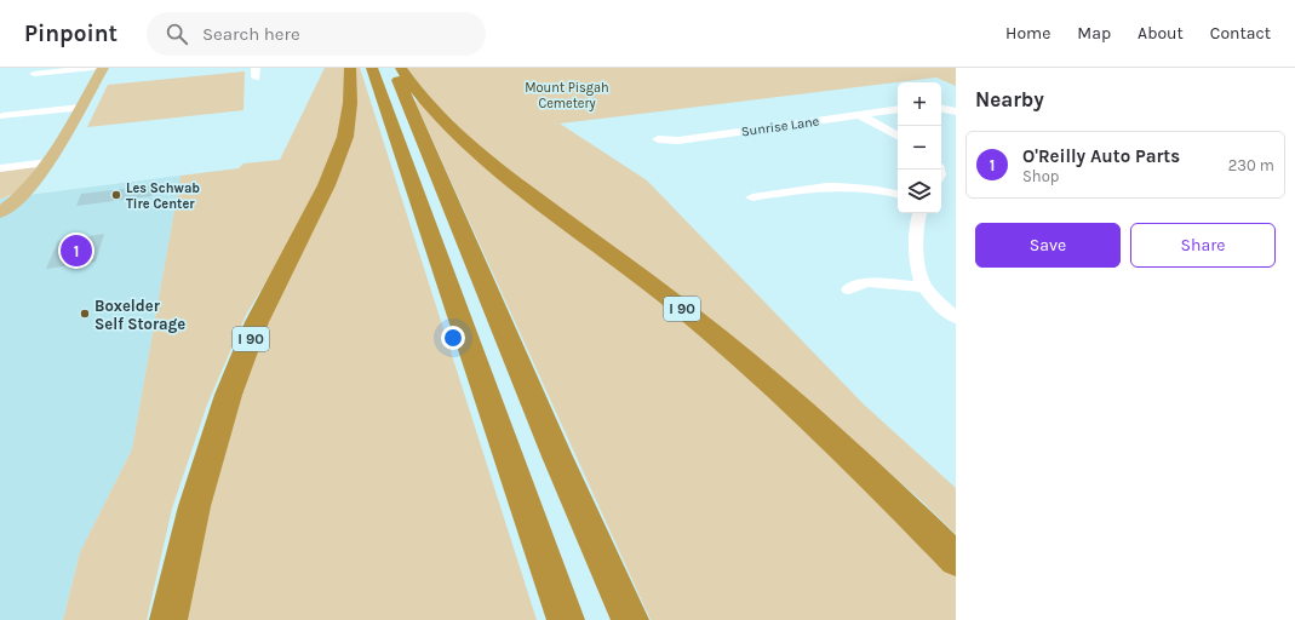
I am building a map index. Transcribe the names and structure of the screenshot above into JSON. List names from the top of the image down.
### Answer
{
  "streets": {
    "highway": ["I 90"],
    "street": ["Sunrise Lane"]
  },
  "parks": ["Mount Pisgah Cemetery"],
  "places": ["Les Schwab Tire Center", "Boxelder Self Storage"],
  "page": {
    "header": "Pinpoint",
    "search": "Search here",
    "nav": [
      "Home",
      "Map",
      "About",
      "Contact"
    ],
    "heading": "Nearby",
    "map_buttons": ["+", "−"],
    "list": [
      {
        "mark": "1",
        "name": "O'Reilly Auto Parts",
        "note": "Shop",
        "value": "230 m"
      }
    ],
    "buttons": ["Save", "Share"],
    "pins": "1"
  }
}
